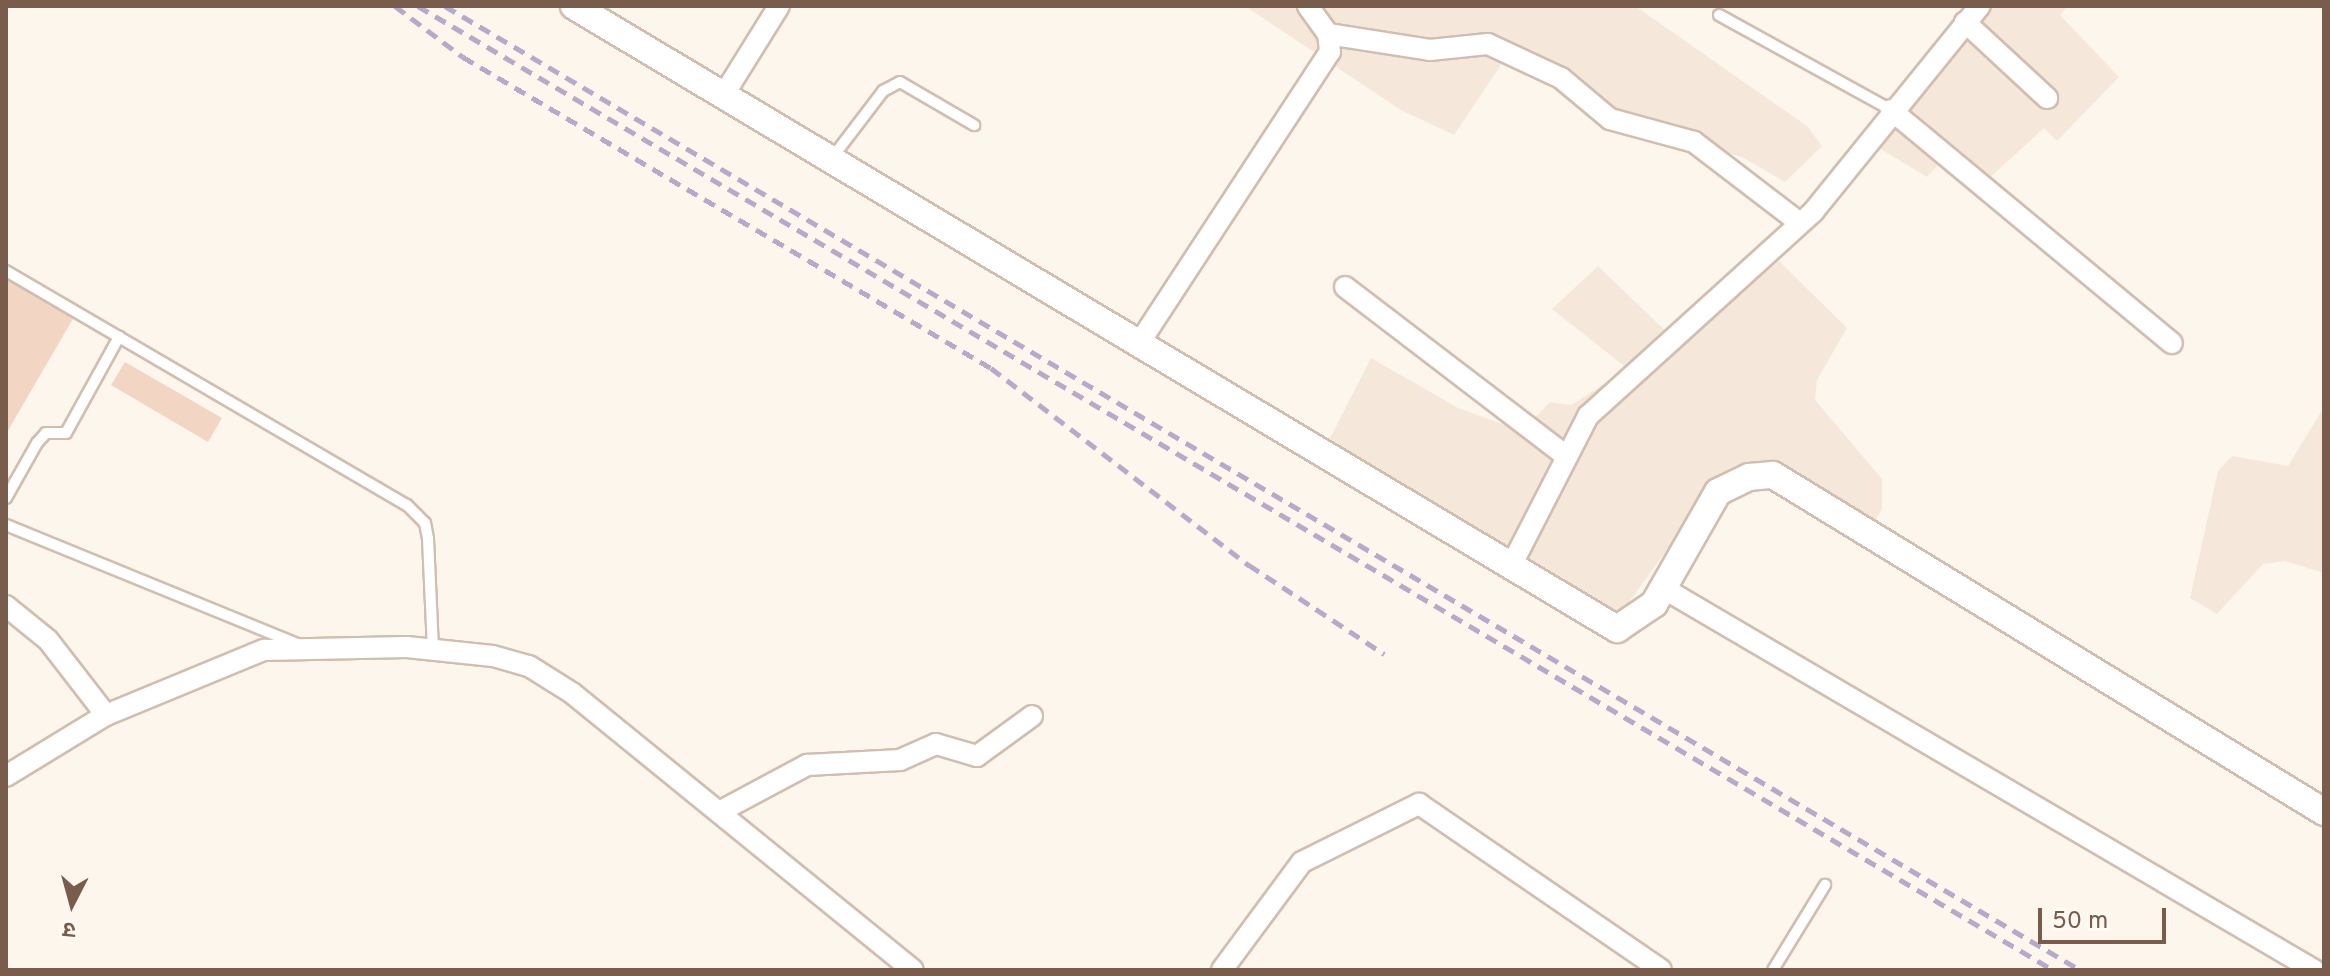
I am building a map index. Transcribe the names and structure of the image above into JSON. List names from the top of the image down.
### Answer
{
  "scale_bar": "50 m",
  "north": "bottom"
}
